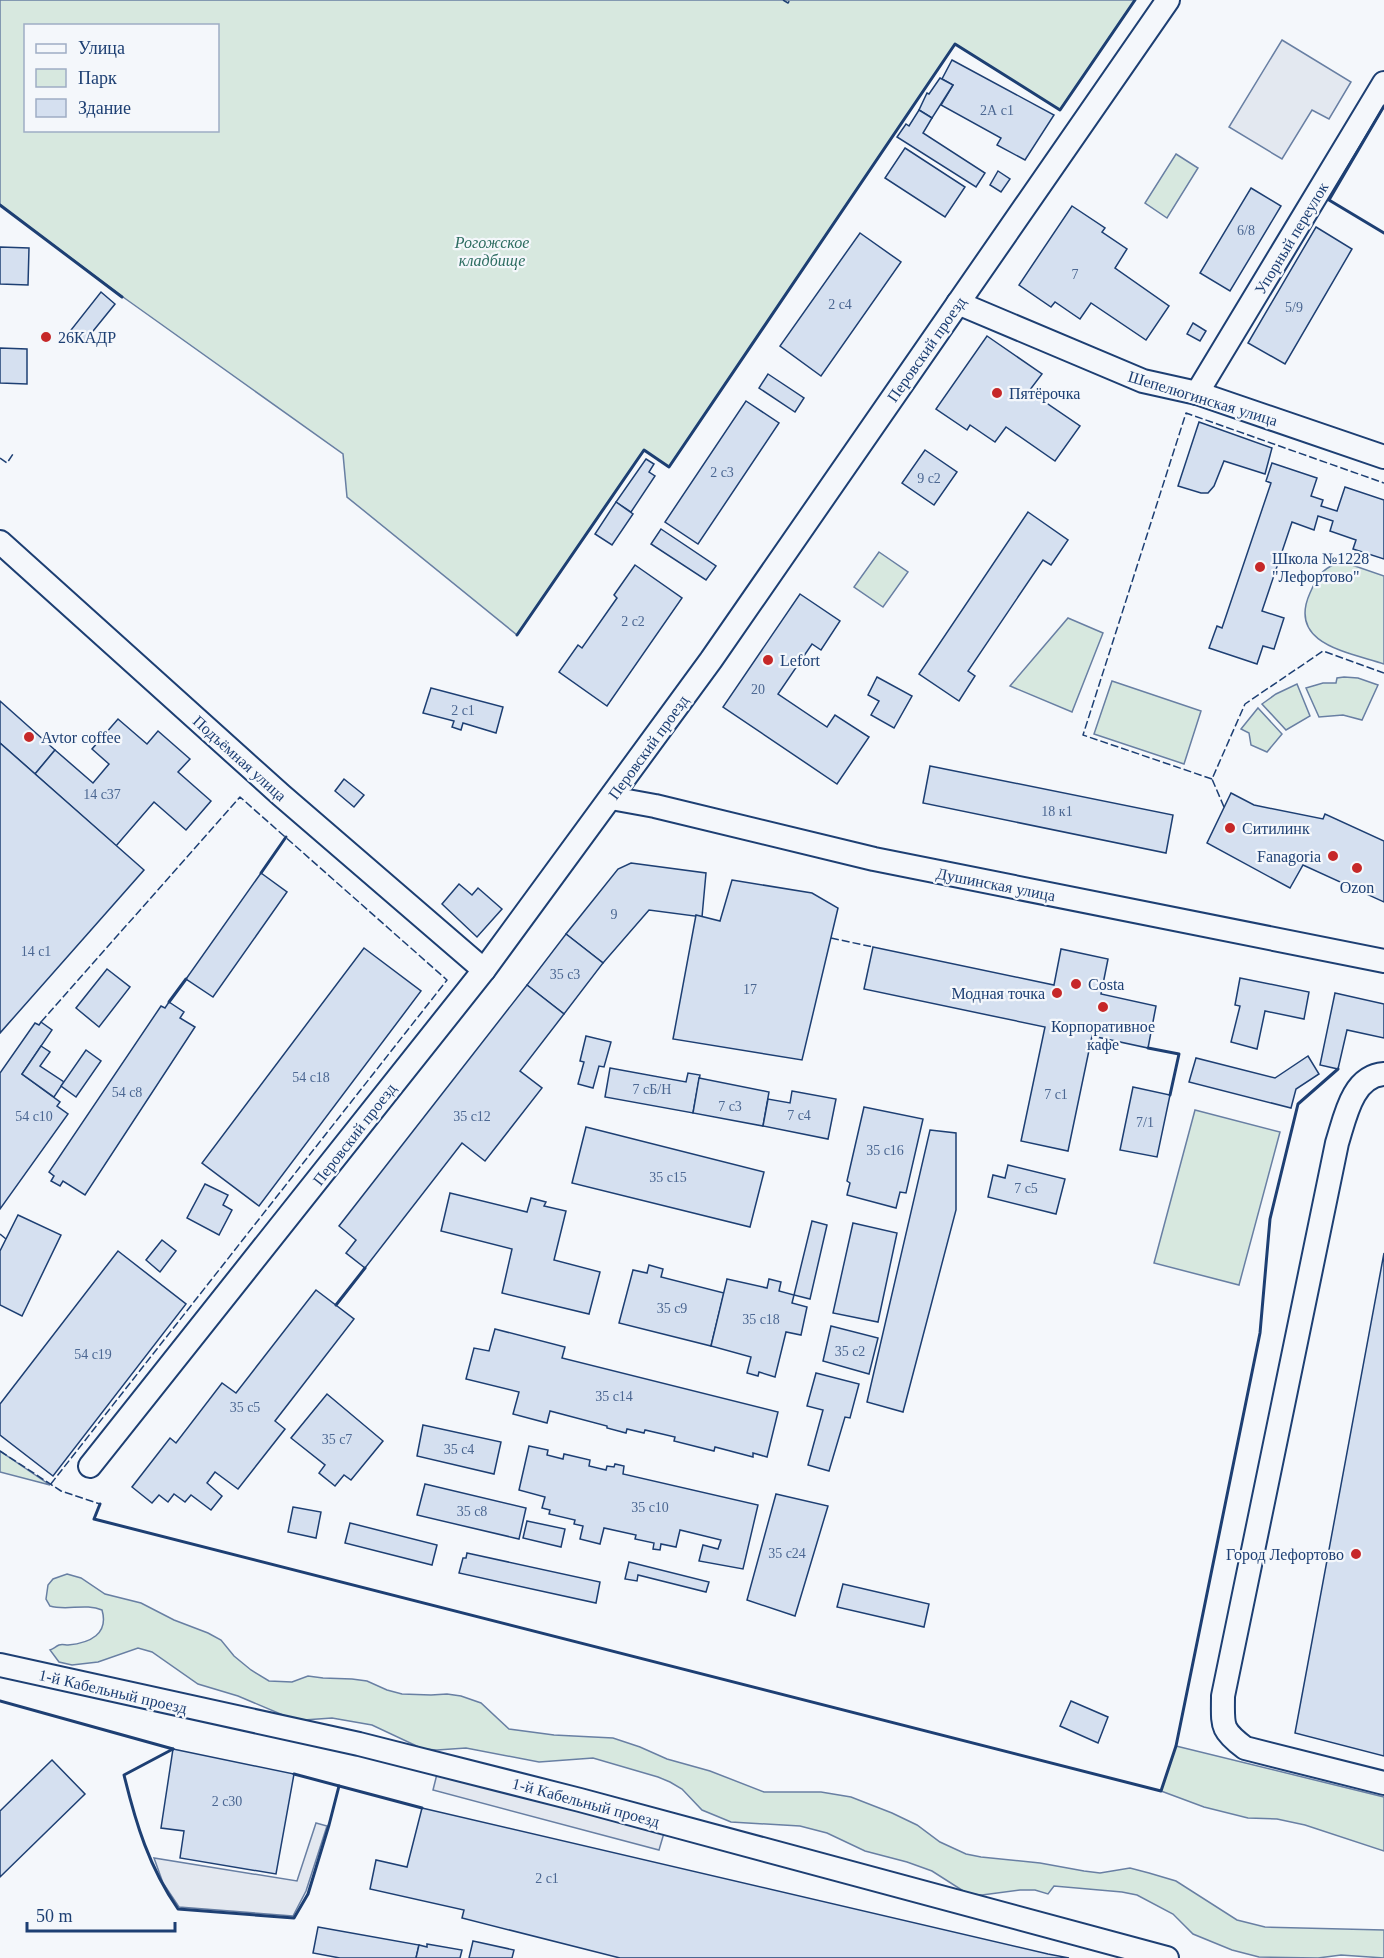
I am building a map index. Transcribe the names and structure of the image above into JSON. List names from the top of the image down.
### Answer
{
  "streets": {
    "street": [
      "Упорный переулок",
      "Перовский проезд",
      "Шепелюгинская улица",
      "Подъёмная улица",
      "Душинская улица",
      "1-й Кабельный проезд"
    ]
  },
  "crossings": [
    ["Упорный переулок", "Шепелюгинская улица"],
    ["Перовский проезд", "Шепелюгинская улица"],
    ["Перовский проезд", "Подъёмная улица"],
    ["Перовский проезд", "Душинская улица"]
  ],
  "parks": ["Рогожское кладбище"],
  "places": [
    "26КАДР",
    "Пятёрочка",
    "Школа №1228 \"Лефортово\"",
    "Lefort",
    "Avtor coffee",
    "Ситилинк",
    "Fanagoria",
    "Ozon",
    "Costa",
    "Модная точка",
    "Корпоративное кафе",
    "Город Лефортово"
  ],
  "house_numbers": [
    "2А с1",
    "6/8",
    "7",
    "2 с4",
    "5/9",
    "2 с3",
    "9 с2",
    "2 с2",
    "20",
    "2 с1",
    "14 c37",
    "18 к1",
    "9",
    "14 с1",
    "35 с3",
    "17",
    "54 с18",
    "7 сБ/Н",
    "54 с8",
    "7 с1",
    "7 с3",
    "7 с4",
    "54 с10",
    "35 с12",
    "7/1",
    "35 с16",
    "35 с15",
    "7 с5",
    "35 с9",
    "35 с18",
    "35 с2",
    "54 с19",
    "35 с14",
    "35 с5",
    "35 с7",
    "35 с4",
    "35 с10",
    "35 с8",
    "35 с24",
    "2 с30",
    "2 с1"
  ],
  "legend": ["Улица", "Парк", "Здание"],
  "scale_bar": "50 m"
}
